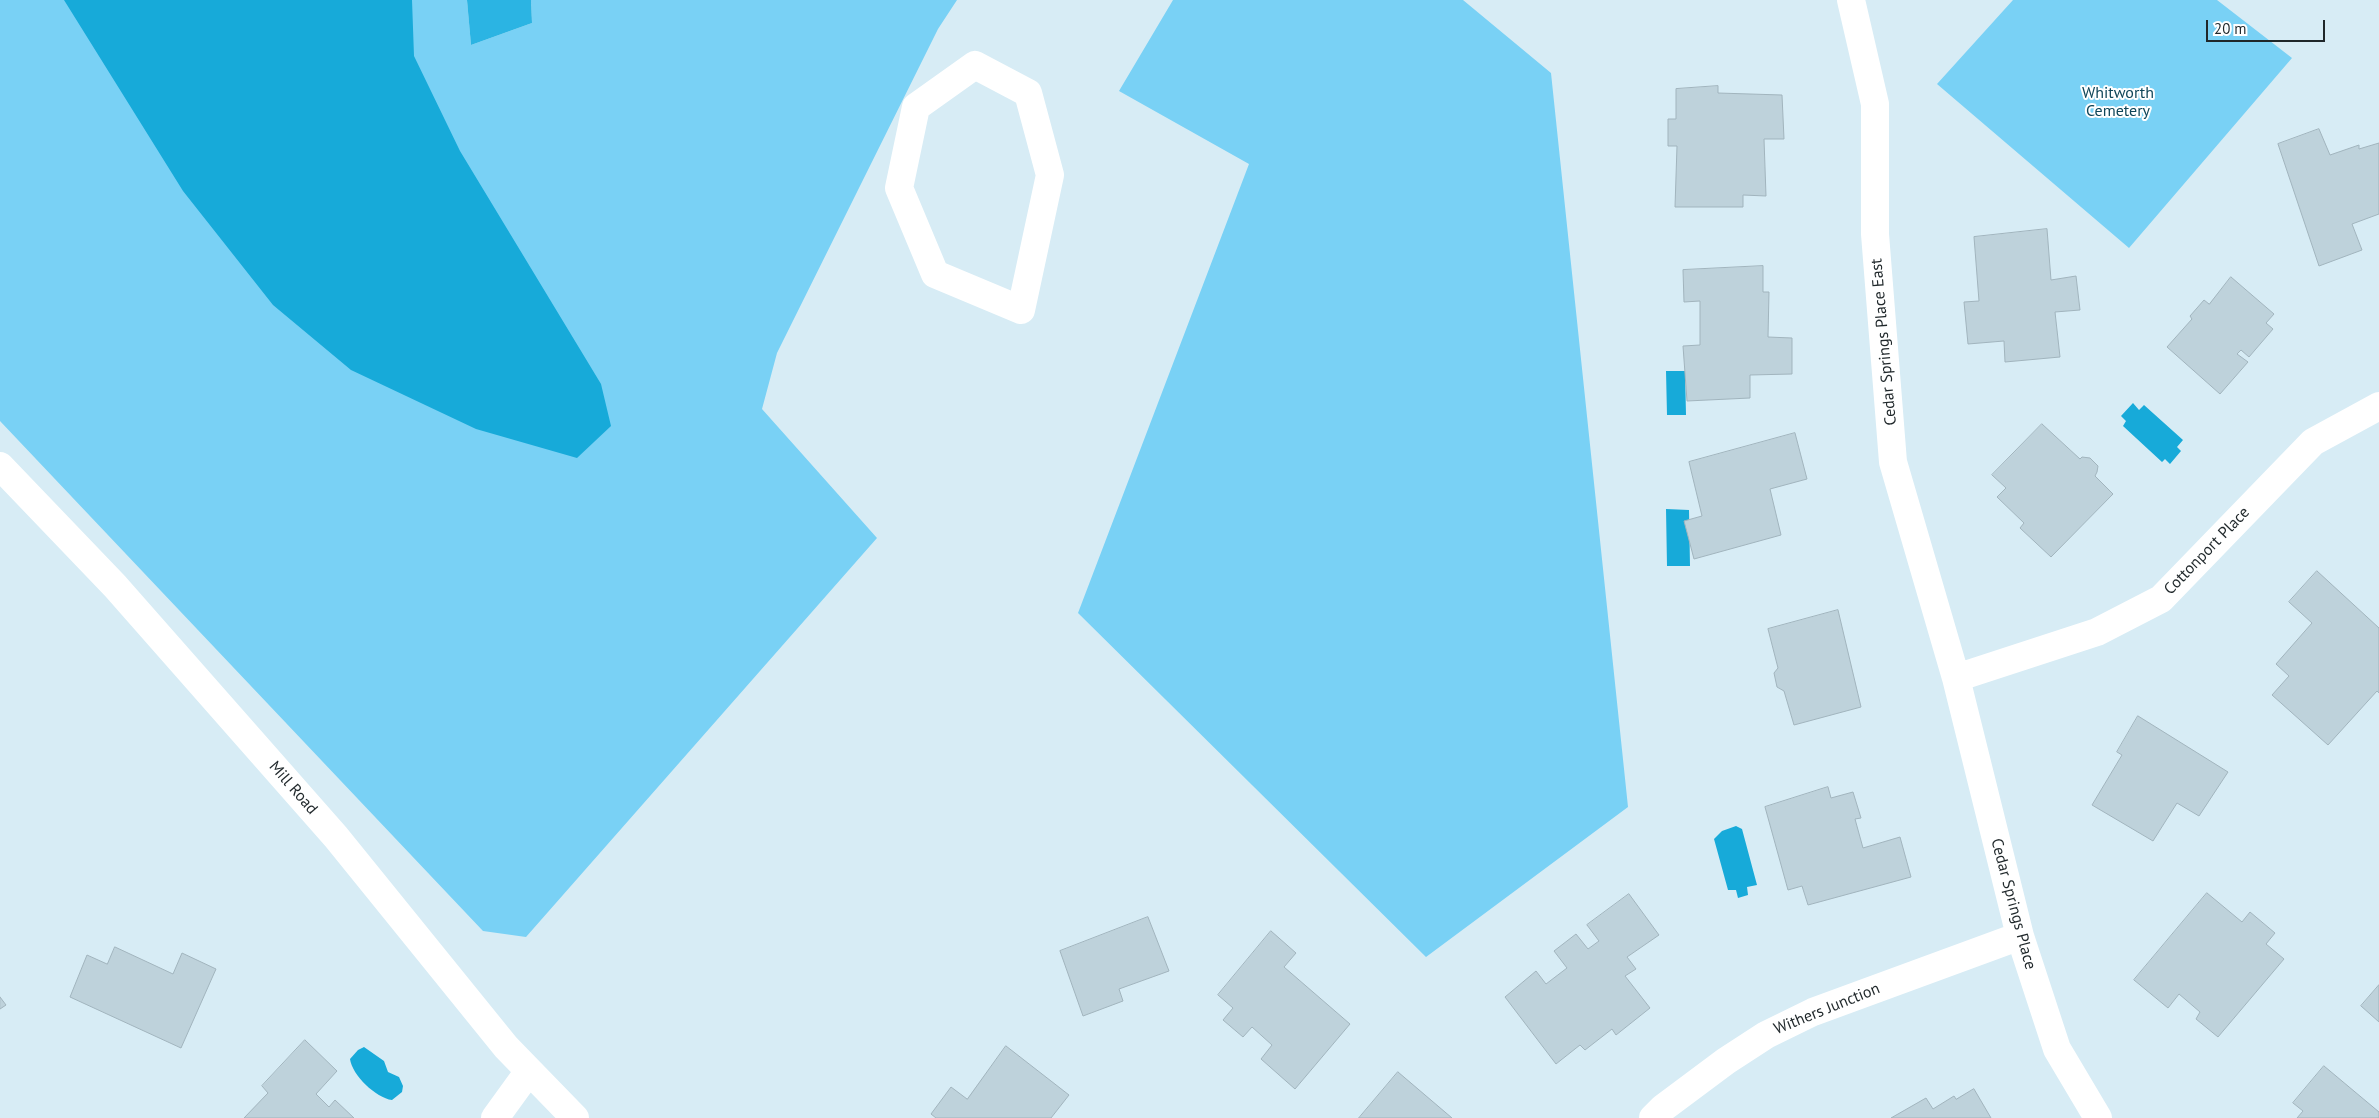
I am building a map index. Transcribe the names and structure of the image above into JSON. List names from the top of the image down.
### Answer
{
  "streets": {
    "street": [
      "Cedar Springs Place East",
      "Cottonport Place",
      "Mill Road",
      "Cedar Springs Place",
      "Withers Junction"
    ]
  },
  "crossings": [
    ["Cedar Springs Place East", "Cottonport Place"],
    ["Cedar Springs Place East", "Cedar Springs Place"],
    ["Cottonport Place", "Cedar Springs Place"],
    ["Cedar Springs Place", "Withers Junction"]
  ],
  "parks": ["Whitworth Cemetery"],
  "scale_bar": "20 m"
}
